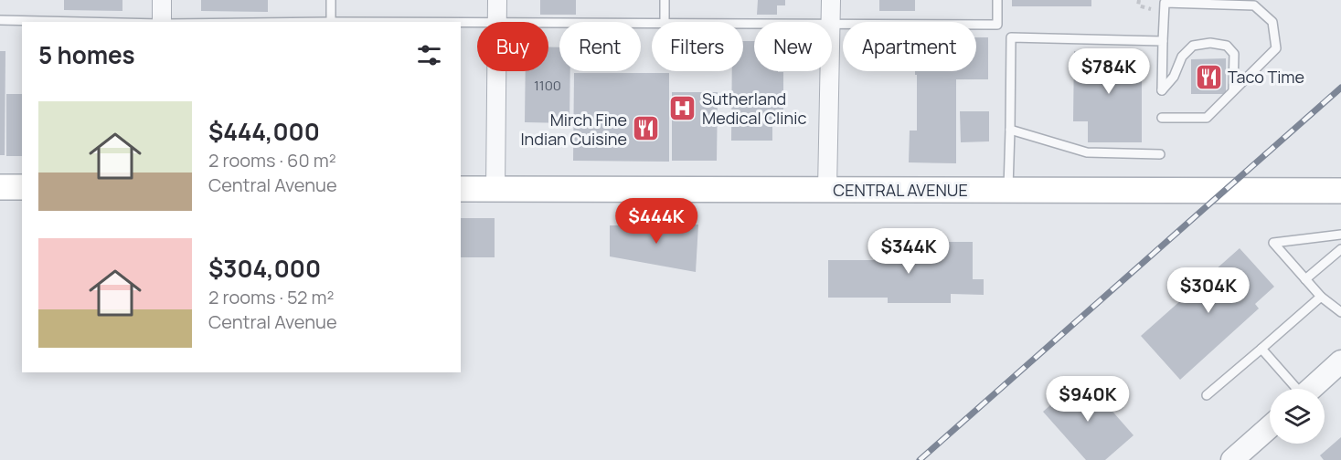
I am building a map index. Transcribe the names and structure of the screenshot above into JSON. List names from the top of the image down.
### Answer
{
  "streets": {
    "main road": ["CENTRAL AVENUE"]
  },
  "places": {
    "restaurant": ["Taco Time", "Mirch Fine Indian Cuisine"],
    "hospital": ["Sutherland Medical Clinic"]
  },
  "house_numbers": ["1100"],
  "page": {
    "chip": [
      "Buy",
      "Rent",
      "Filters",
      "New",
      "Apartment"
    ],
    "heading": "5 homes",
    "price": [
      "$784K",
      "$444K",
      "$344K",
      "$304K",
      "$940K"
    ],
    "list": [
      {
        "name": "$444,000",
        "note": "2 rooms · 60 m² · Central Avenue"
      },
      {
        "name": "$304,000",
        "note": "2 rooms · 52 m² · Central Avenue"
      }
    ]
  }
}
